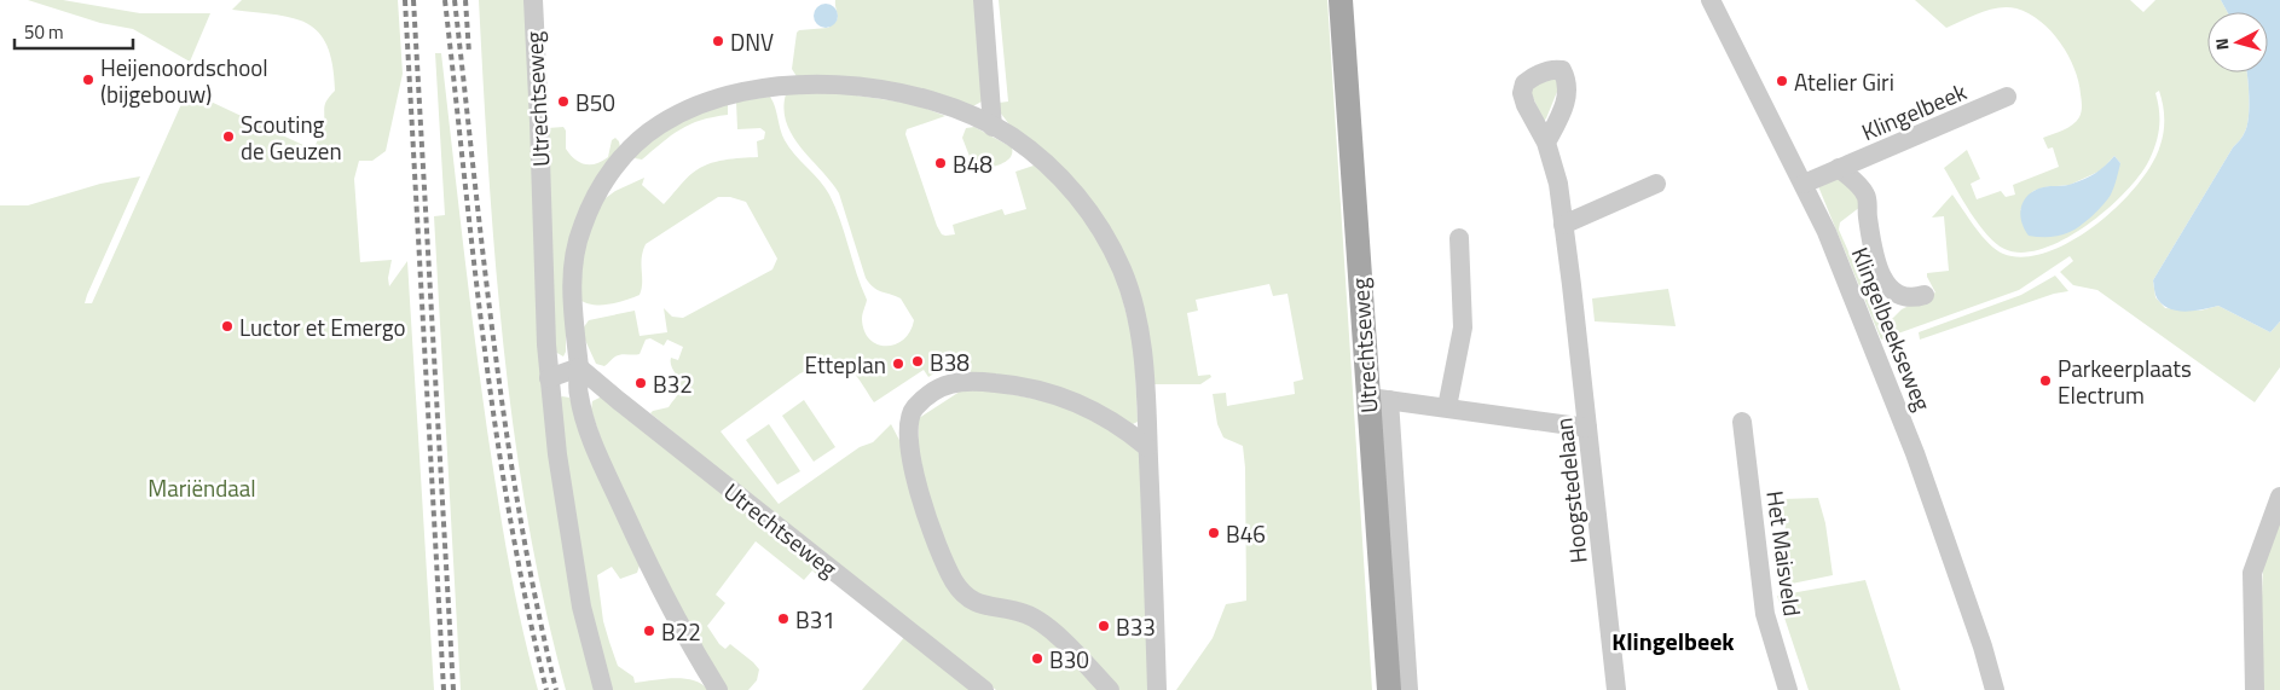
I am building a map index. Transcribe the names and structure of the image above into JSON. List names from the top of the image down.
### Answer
{
  "streets": {
    "main road": ["Utrechtseweg"],
    "street": [
      "Klingelbeek",
      "Klingelbeekseweg",
      "Hoogstedelaan",
      "Het Maisveld"
    ]
  },
  "crossings": [
    ["Klingelbeek", "Klingelbeekseweg"]
  ],
  "districts": ["Klingelbeek"],
  "parks": ["Mariëndaal"],
  "places": [
    "DNV",
    "Heijenoordschool (bijgebouw)",
    "Atelier Giri",
    "B50",
    "Scouting de Geuzen",
    "B48",
    "Luctor et Emergo",
    "B38",
    "Etteplan",
    "Parkeerplaats Electrum",
    "B32",
    "B46",
    "B31",
    "B33",
    "B22",
    "B30"
  ],
  "scale_bar": "50 m",
  "north": "left"
}
